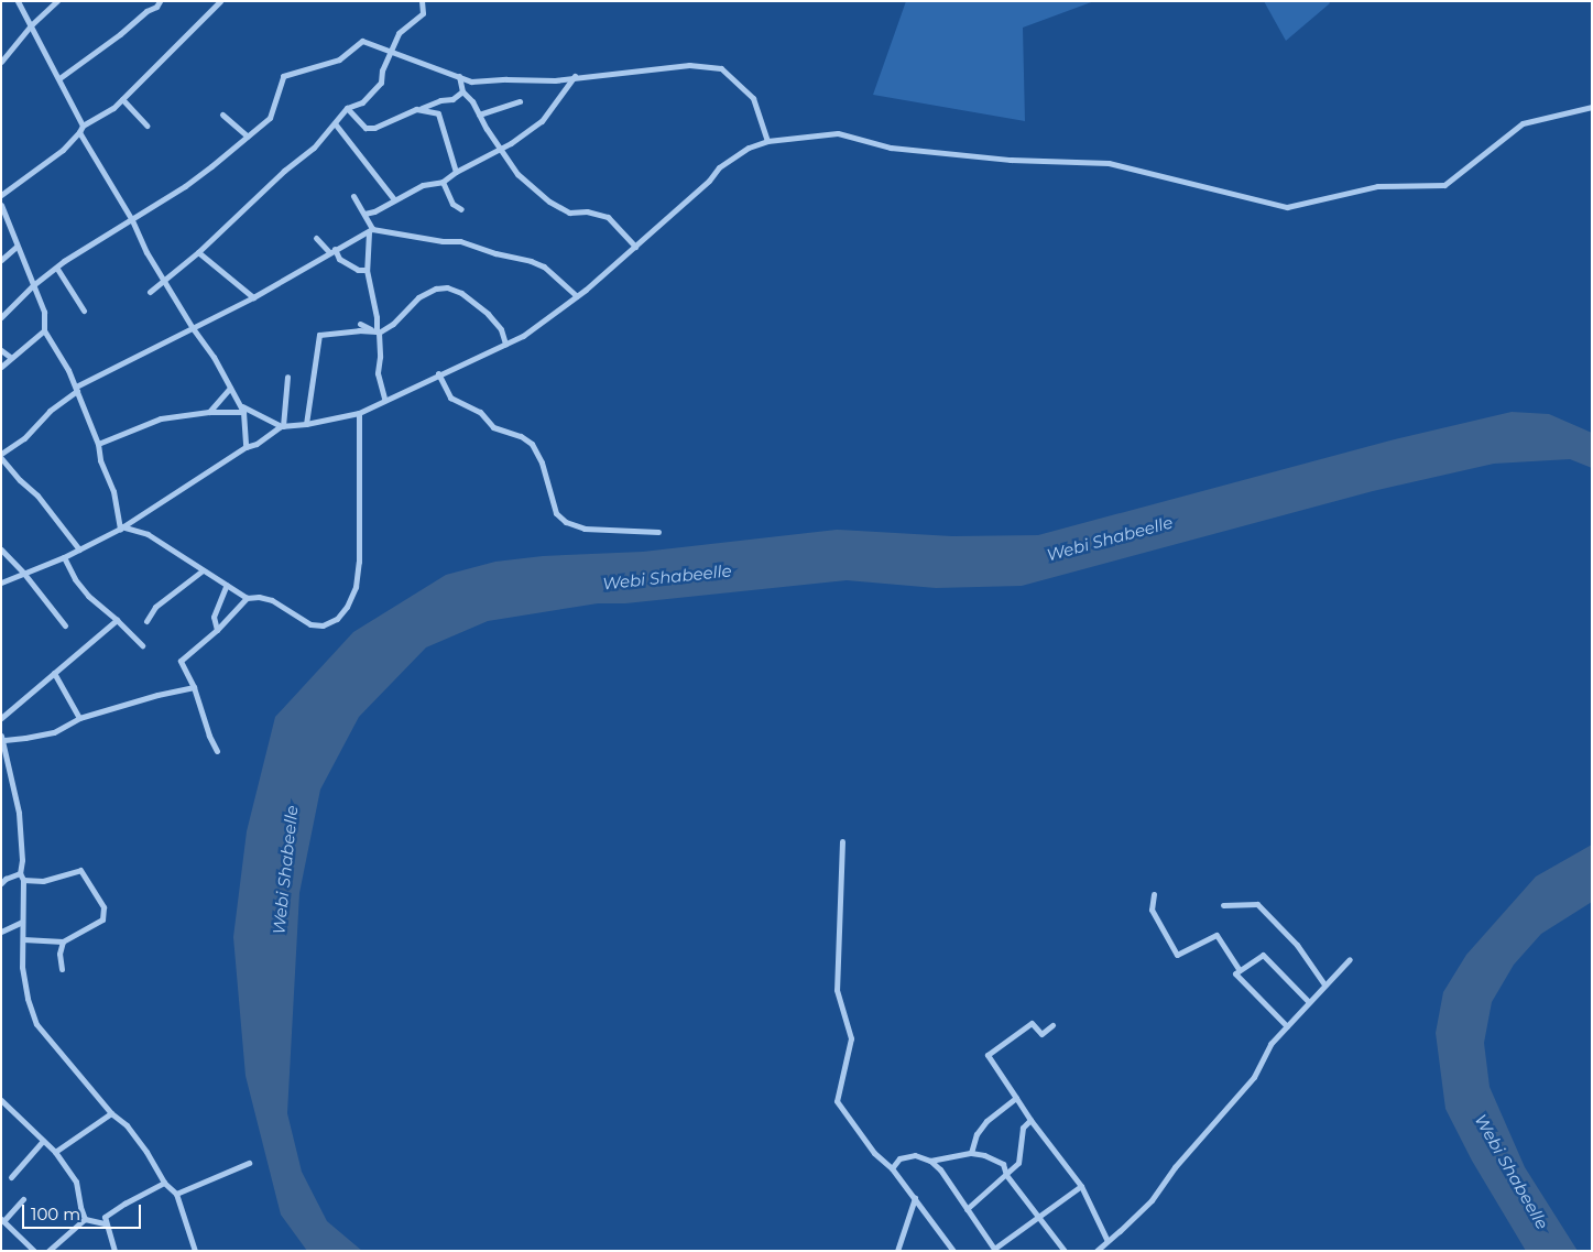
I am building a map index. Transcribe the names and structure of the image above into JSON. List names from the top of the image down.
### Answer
{
  "water": ["Webi Shabeelle"],
  "scale_bar": "100 m"
}
